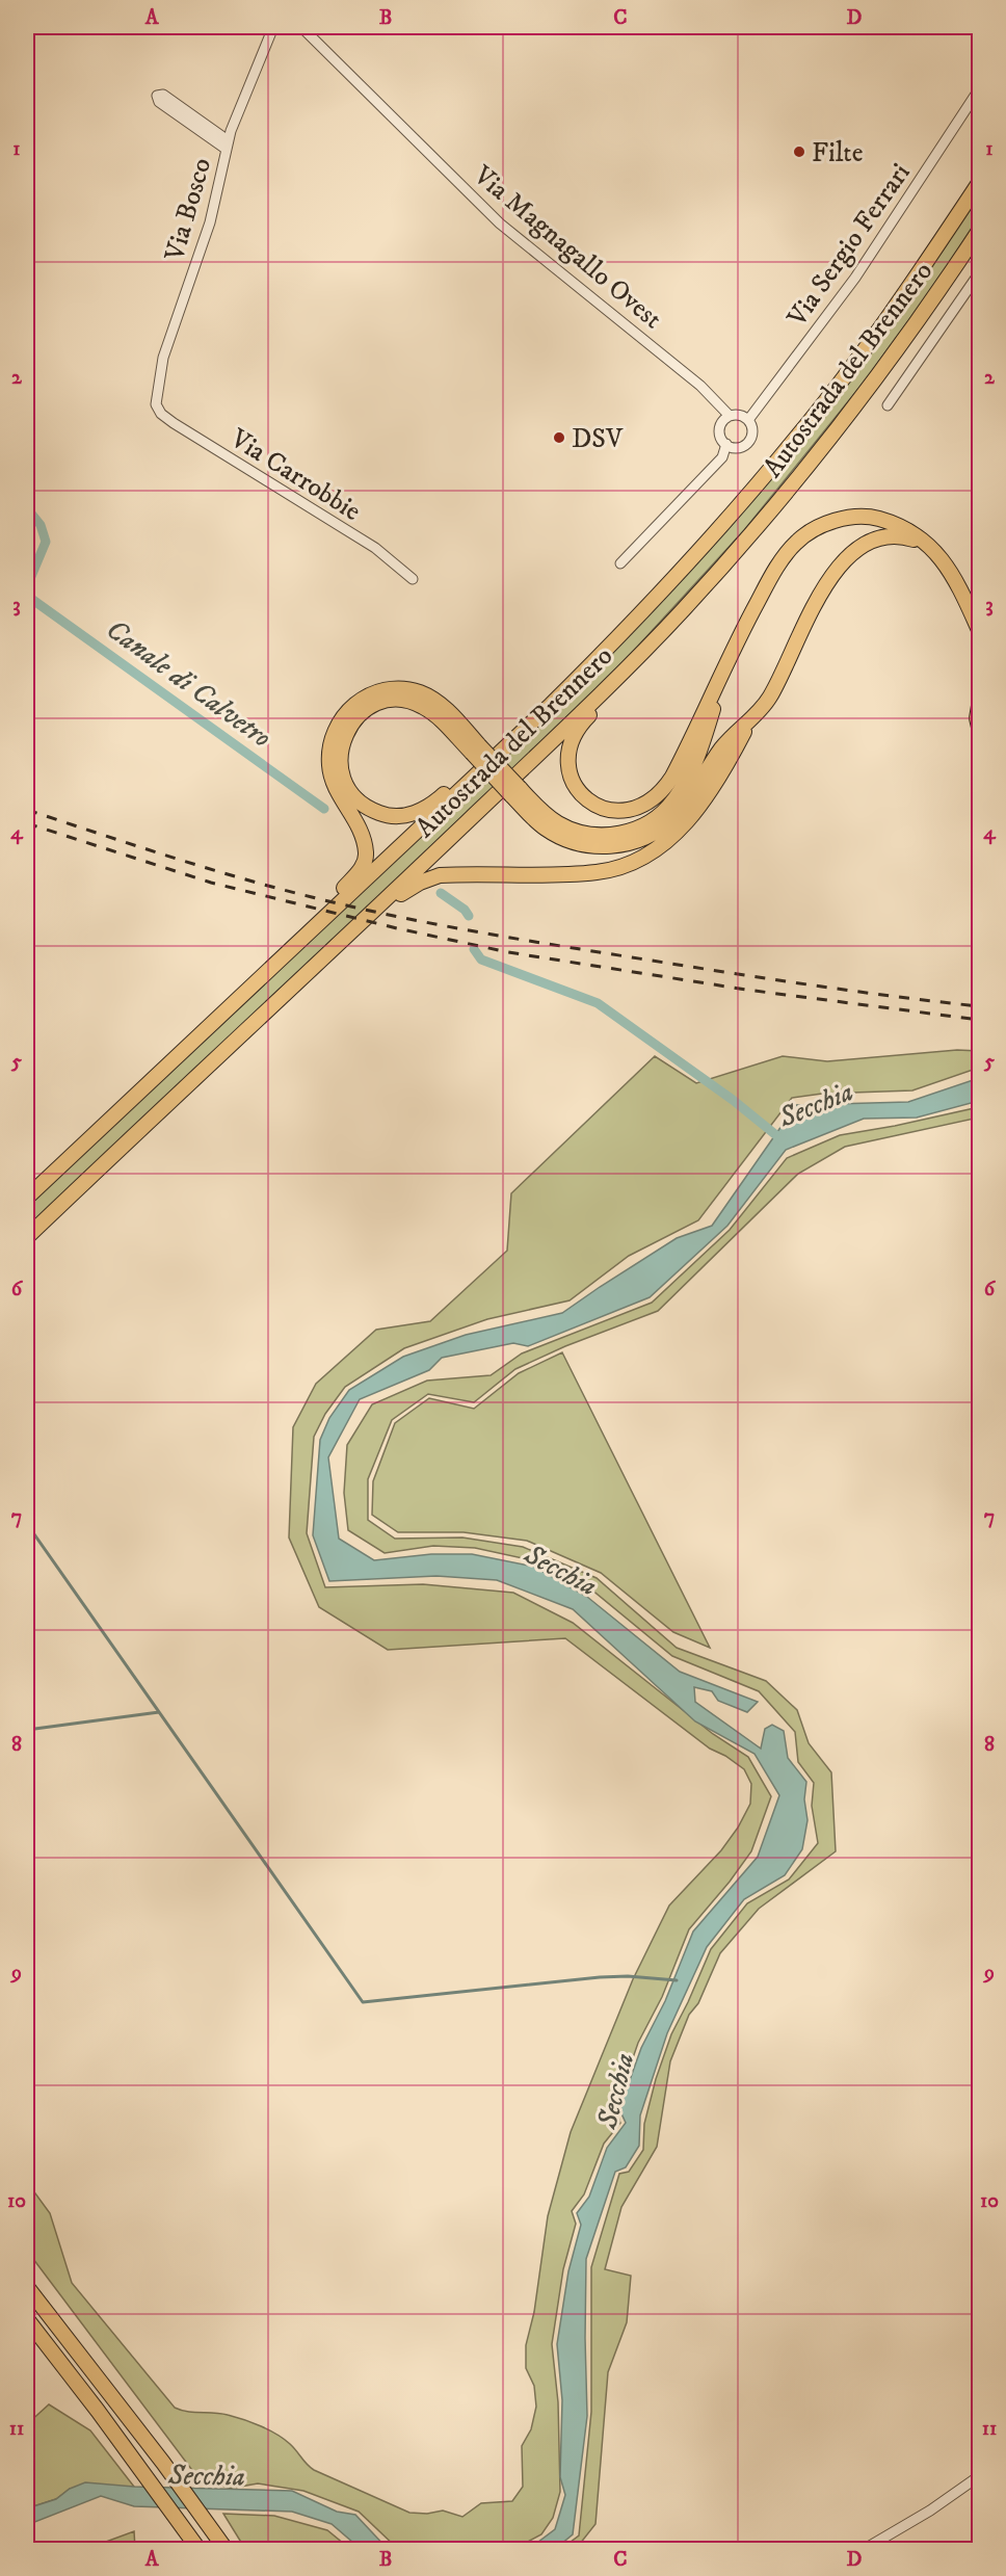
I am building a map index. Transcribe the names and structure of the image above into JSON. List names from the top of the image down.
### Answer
{
  "streets": {
    "highway": ["Autostrada del Brennero"],
    "street": [
      "Via Bosco",
      "Via Sergio Ferrari",
      "Via Magnagallo Ovest",
      "Via Carrobbie"
    ]
  },
  "crossings": [
    ["Via Bosco", "Via Carrobbie"],
    ["Via Sergio Ferrari", "Via Magnagallo Ovest"]
  ],
  "water": ["Canale di Calvetro", "Secchia"],
  "places": ["Filte", "DSV"],
  "grid": {
    "columns": [
      "A",
      "B",
      "C",
      "D"
    ],
    "rows": [
      "1",
      "2",
      "3",
      "4",
      "5",
      "6",
      "7",
      "8",
      "9",
      "10",
      "11"
    ]
  }
}
